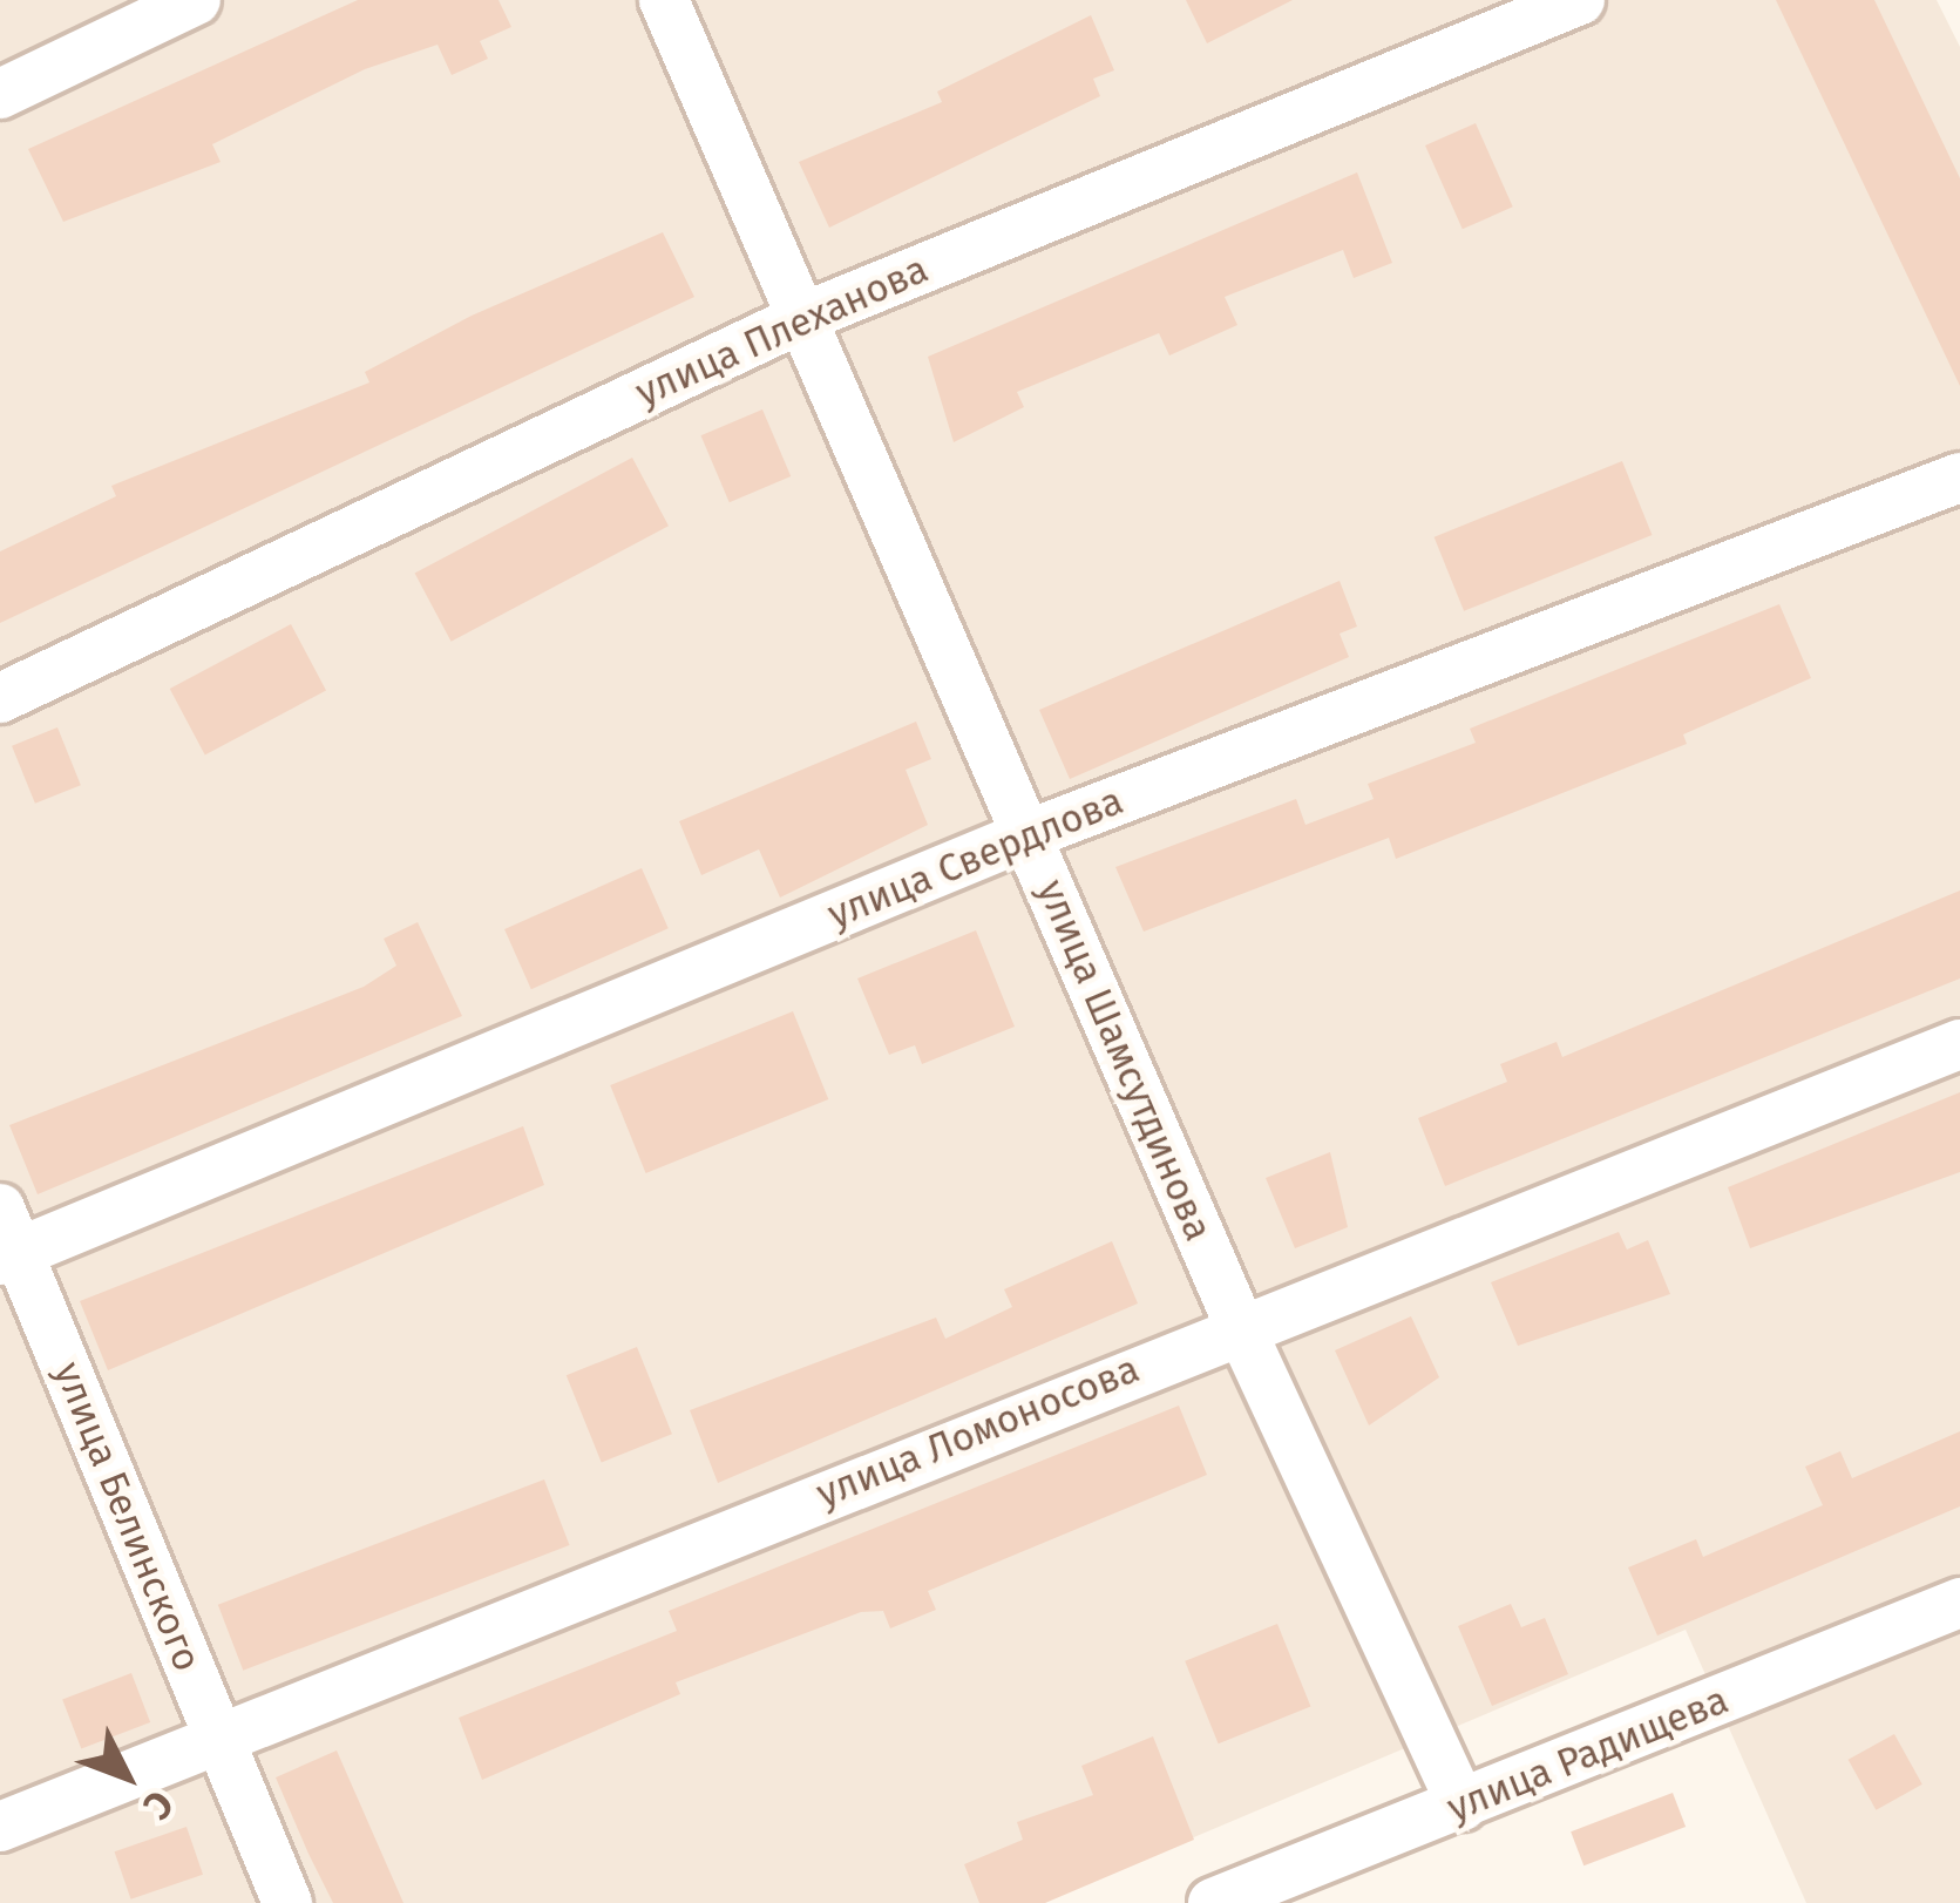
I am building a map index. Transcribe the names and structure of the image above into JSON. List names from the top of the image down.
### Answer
{
  "streets": {
    "street": [
      "улица Плеханова",
      "улица Свердлова",
      "улица Шамсутдинова",
      "улица Ломоносова",
      "улица Белинского",
      "улица Радищева"
    ]
  },
  "crossings": [
    ["улица Плеханова", "улица Шамсутдинова"],
    ["улица Свердлова", "улица Шамсутдинова"],
    ["улица Свердлова", "улица Белинского"],
    ["улица Шамсутдинова", "улица Ломоносова"],
    ["улица Шамсутдинова", "улица Радищева"],
    ["улица Ломоносова", "улица Белинского"]
  ],
  "north": "bottom right"
}
